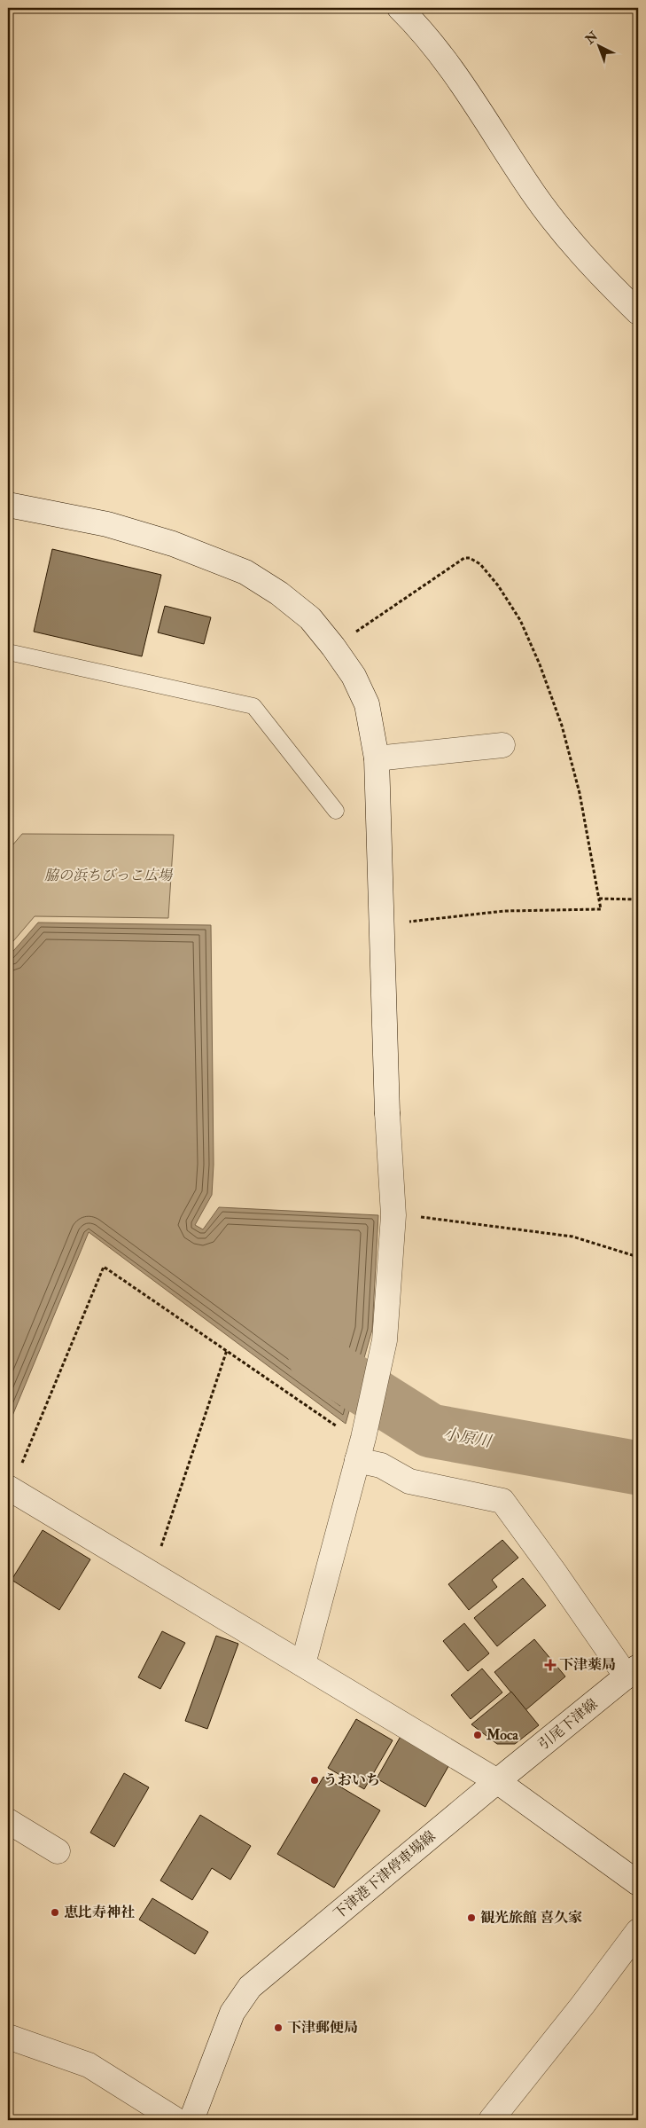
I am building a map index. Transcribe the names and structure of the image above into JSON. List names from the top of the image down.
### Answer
{
  "streets": {
    "street": ["引尾下津線", "下津港下津停車場線"]
  },
  "crossings": [
    ["引尾下津線", "下津港下津停車場線"]
  ],
  "water": ["小原川"],
  "parks": ["脇の浜ちびっこ広場"],
  "places": {
    "health": ["下津薬局"],
    "other": [
      "Moca",
      "うおいち",
      "恵比寿神社",
      "観光旅館 喜久家",
      "下津郵便局"
    ]
  },
  "north": "top left"
}
